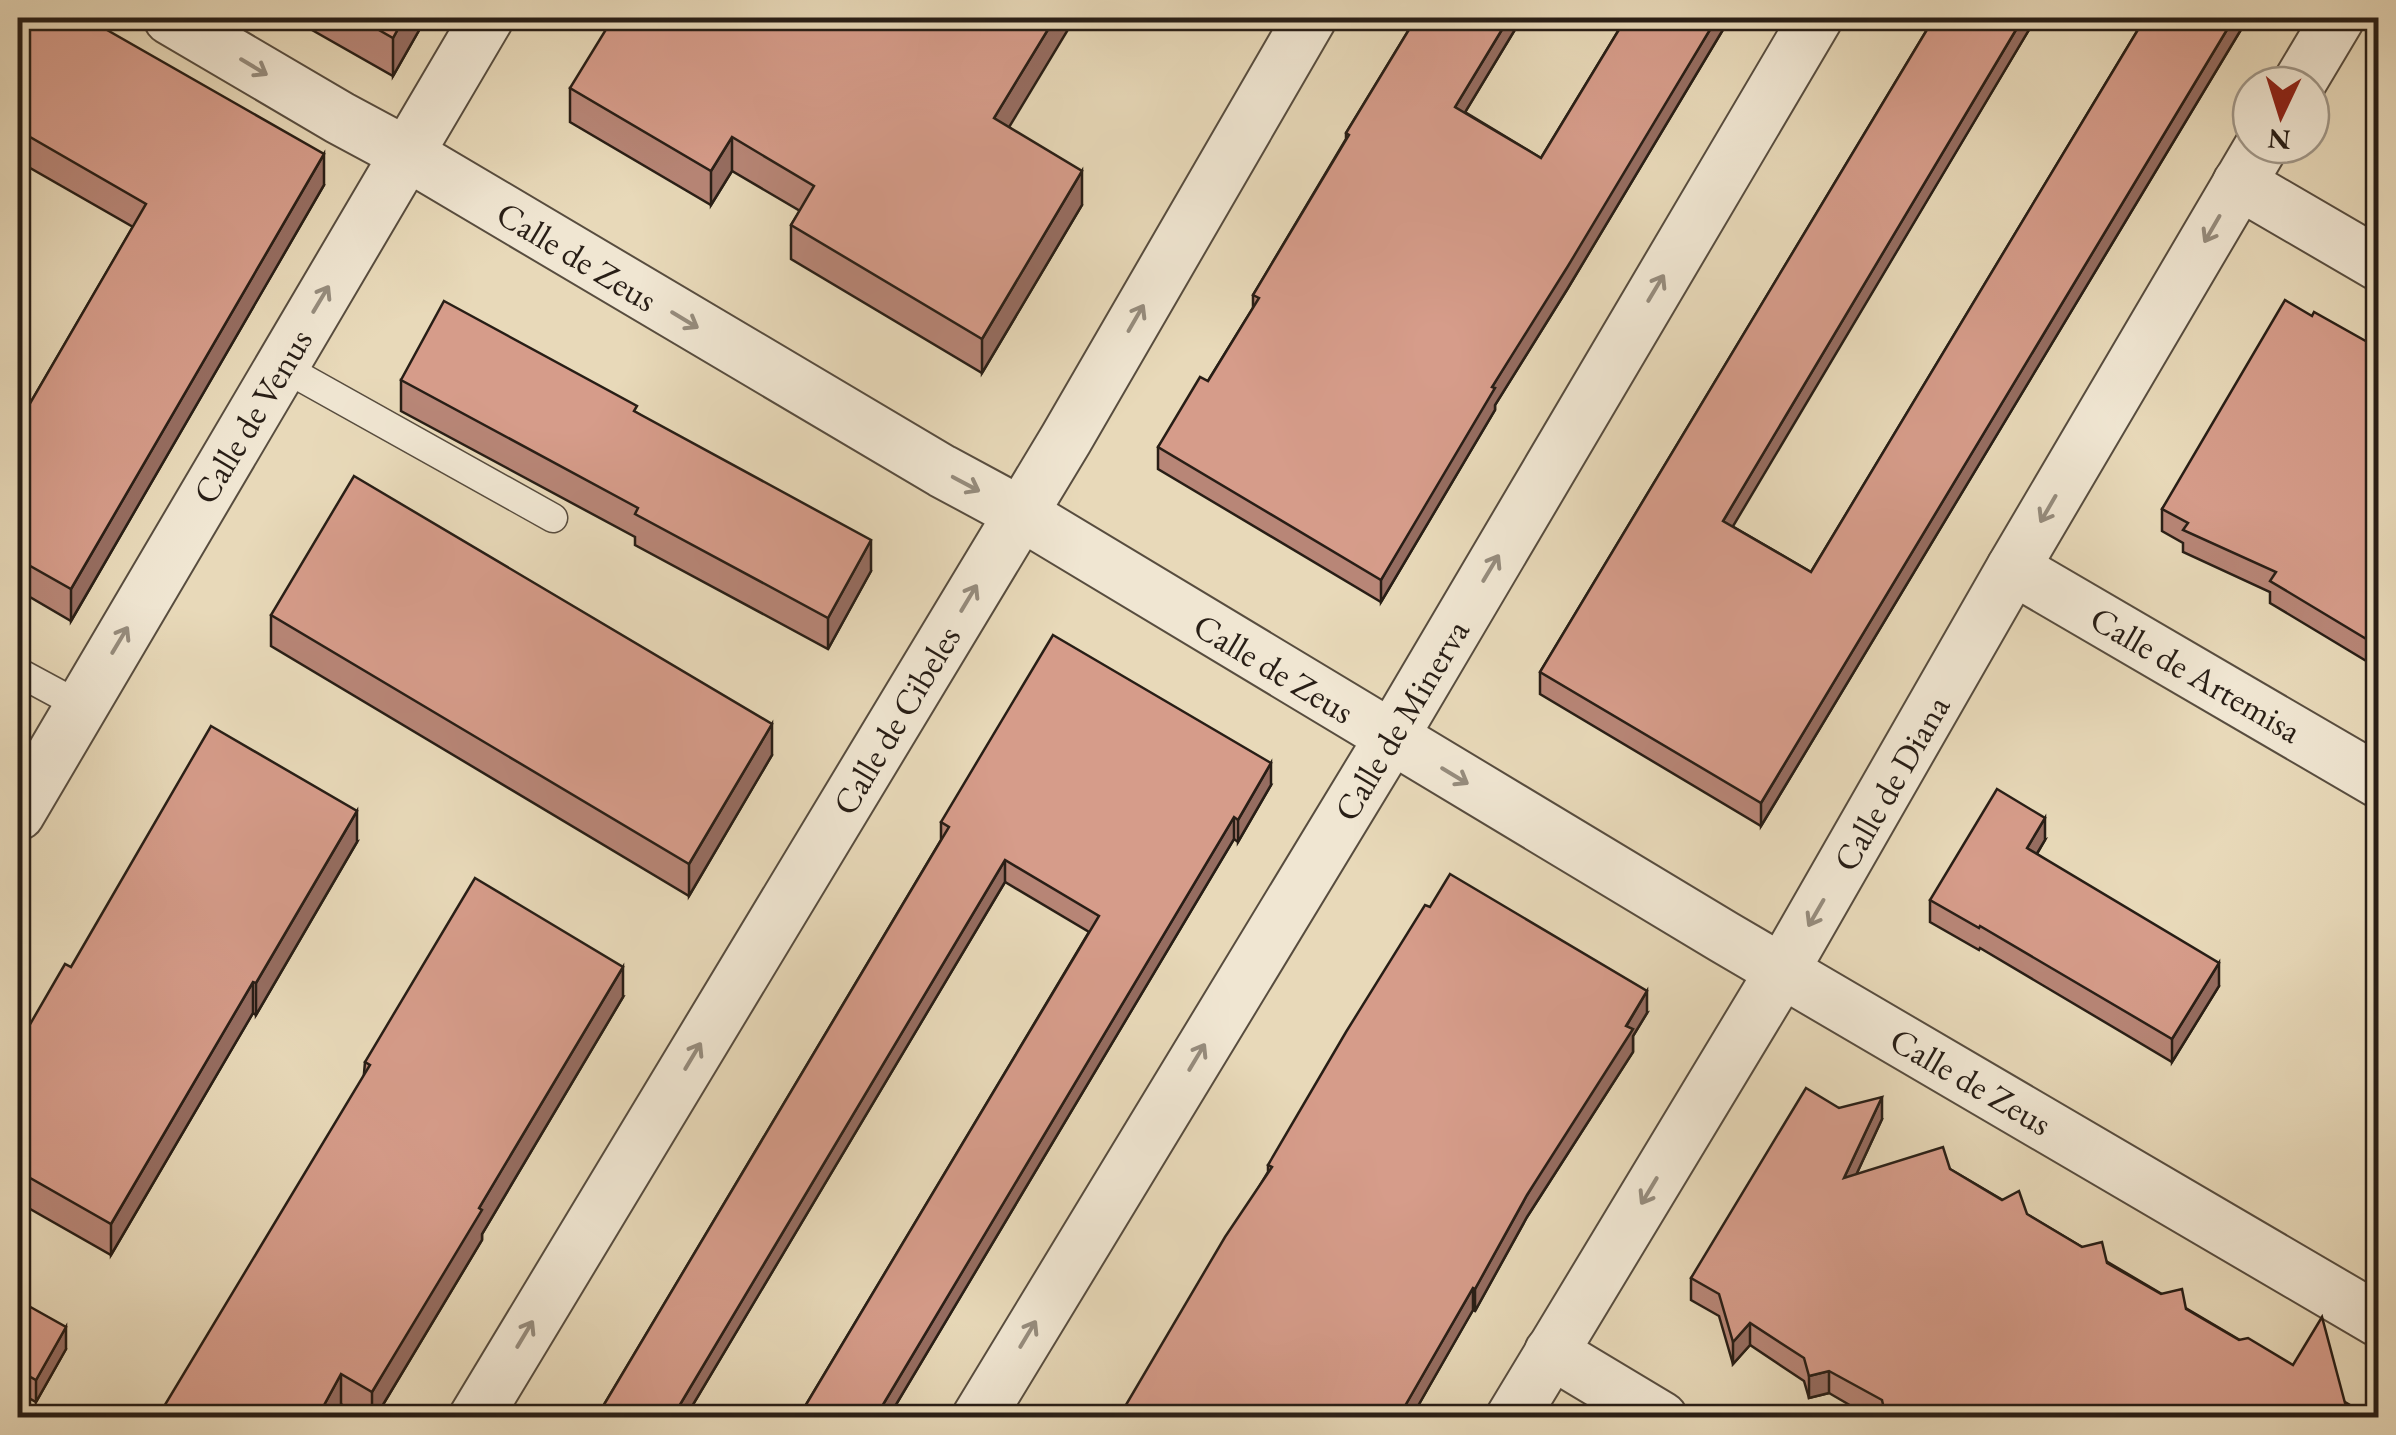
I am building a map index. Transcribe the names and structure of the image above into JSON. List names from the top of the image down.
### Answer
{
  "streets": {
    "street": [
      "Calle de Zeus",
      "Calle de Venus",
      "Calle de Artemisa",
      "Calle de Cibeles",
      "Calle de Minerva",
      "Calle de Diana"
    ]
  },
  "crossings": [
    ["Calle de Zeus", "Calle de Venus"],
    ["Calle de Zeus", "Calle de Cibeles"],
    ["Calle de Zeus", "Calle de Minerva"],
    ["Calle de Zeus", "Calle de Diana"],
    ["Calle de Artemisa", "Calle de Diana"]
  ],
  "one_way": [
    "Calle de Zeus",
    "Calle de Venus",
    "Calle de Cibeles",
    "Calle de Minerva",
    "Calle de Diana"
  ],
  "north": "bottom"
}
